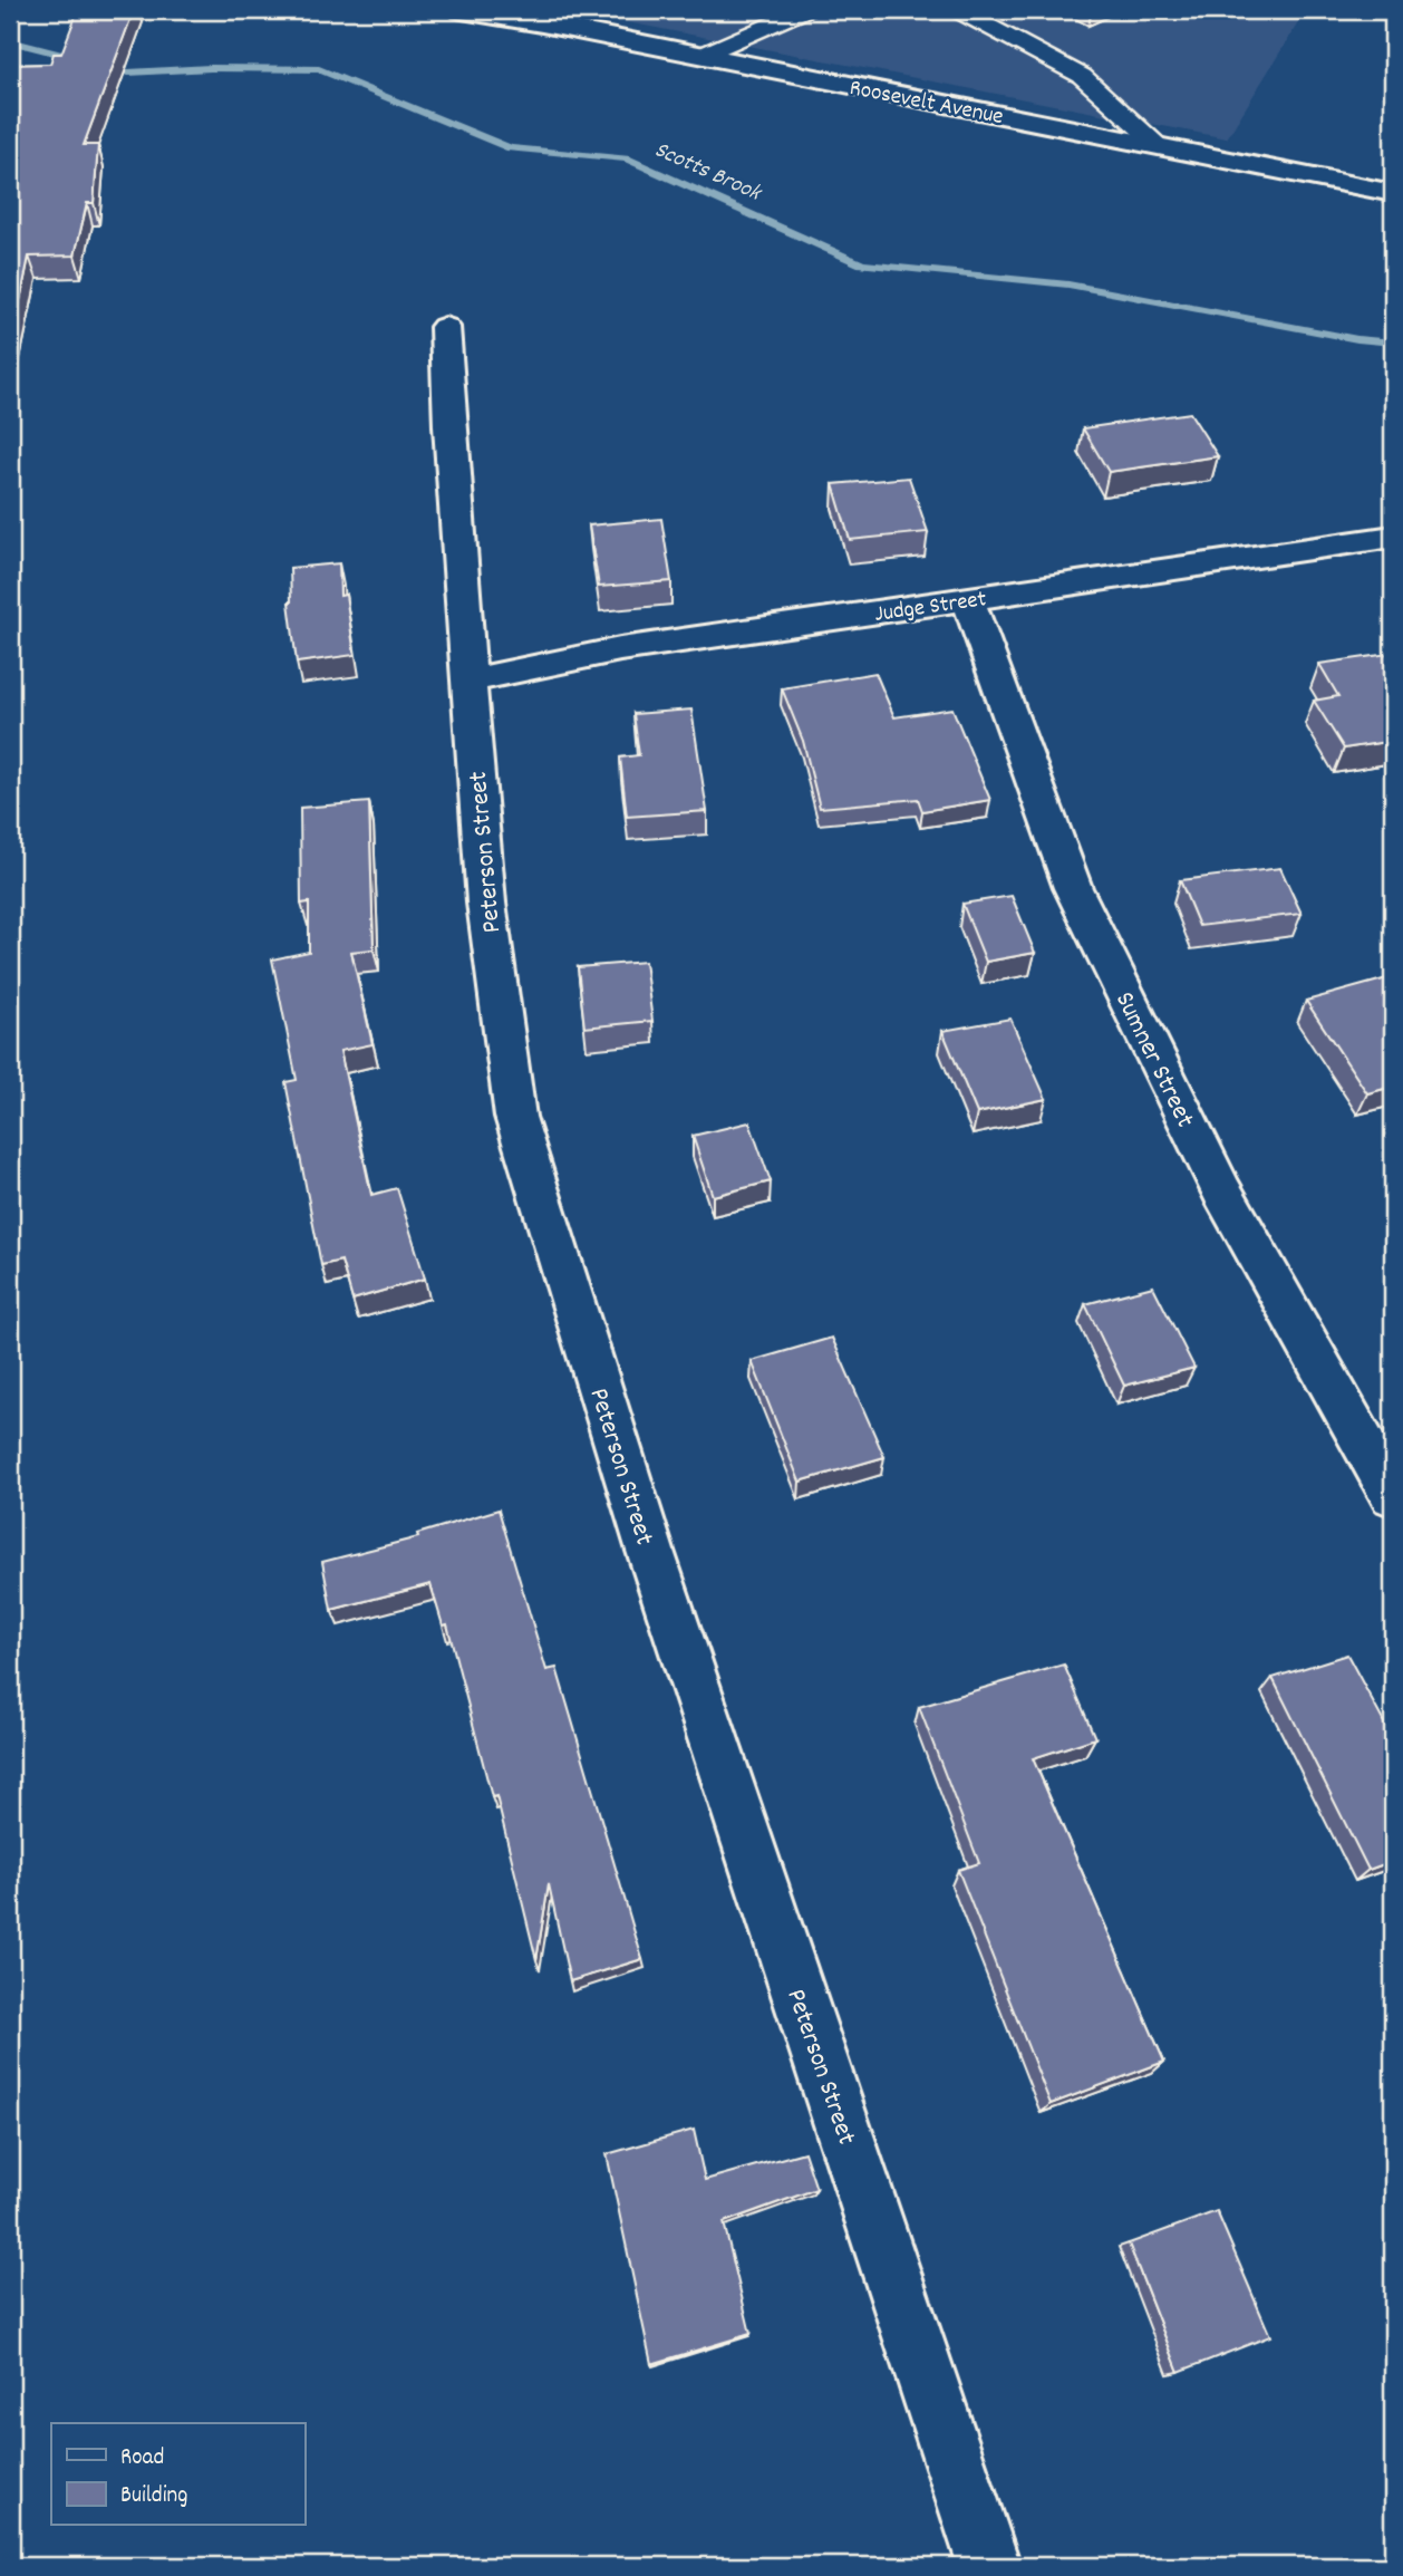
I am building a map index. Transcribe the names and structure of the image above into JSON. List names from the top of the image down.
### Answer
{
  "streets": {
    "street": [
      "Roosevelt Avenue",
      "Judge Street",
      "Peterson Street",
      "Sumner Street"
    ]
  },
  "crossings": [
    ["Judge Street", "Peterson Street"],
    ["Judge Street", "Sumner Street"]
  ],
  "water": ["Scotts Brook"],
  "legend": ["Road", "Building"]
}
